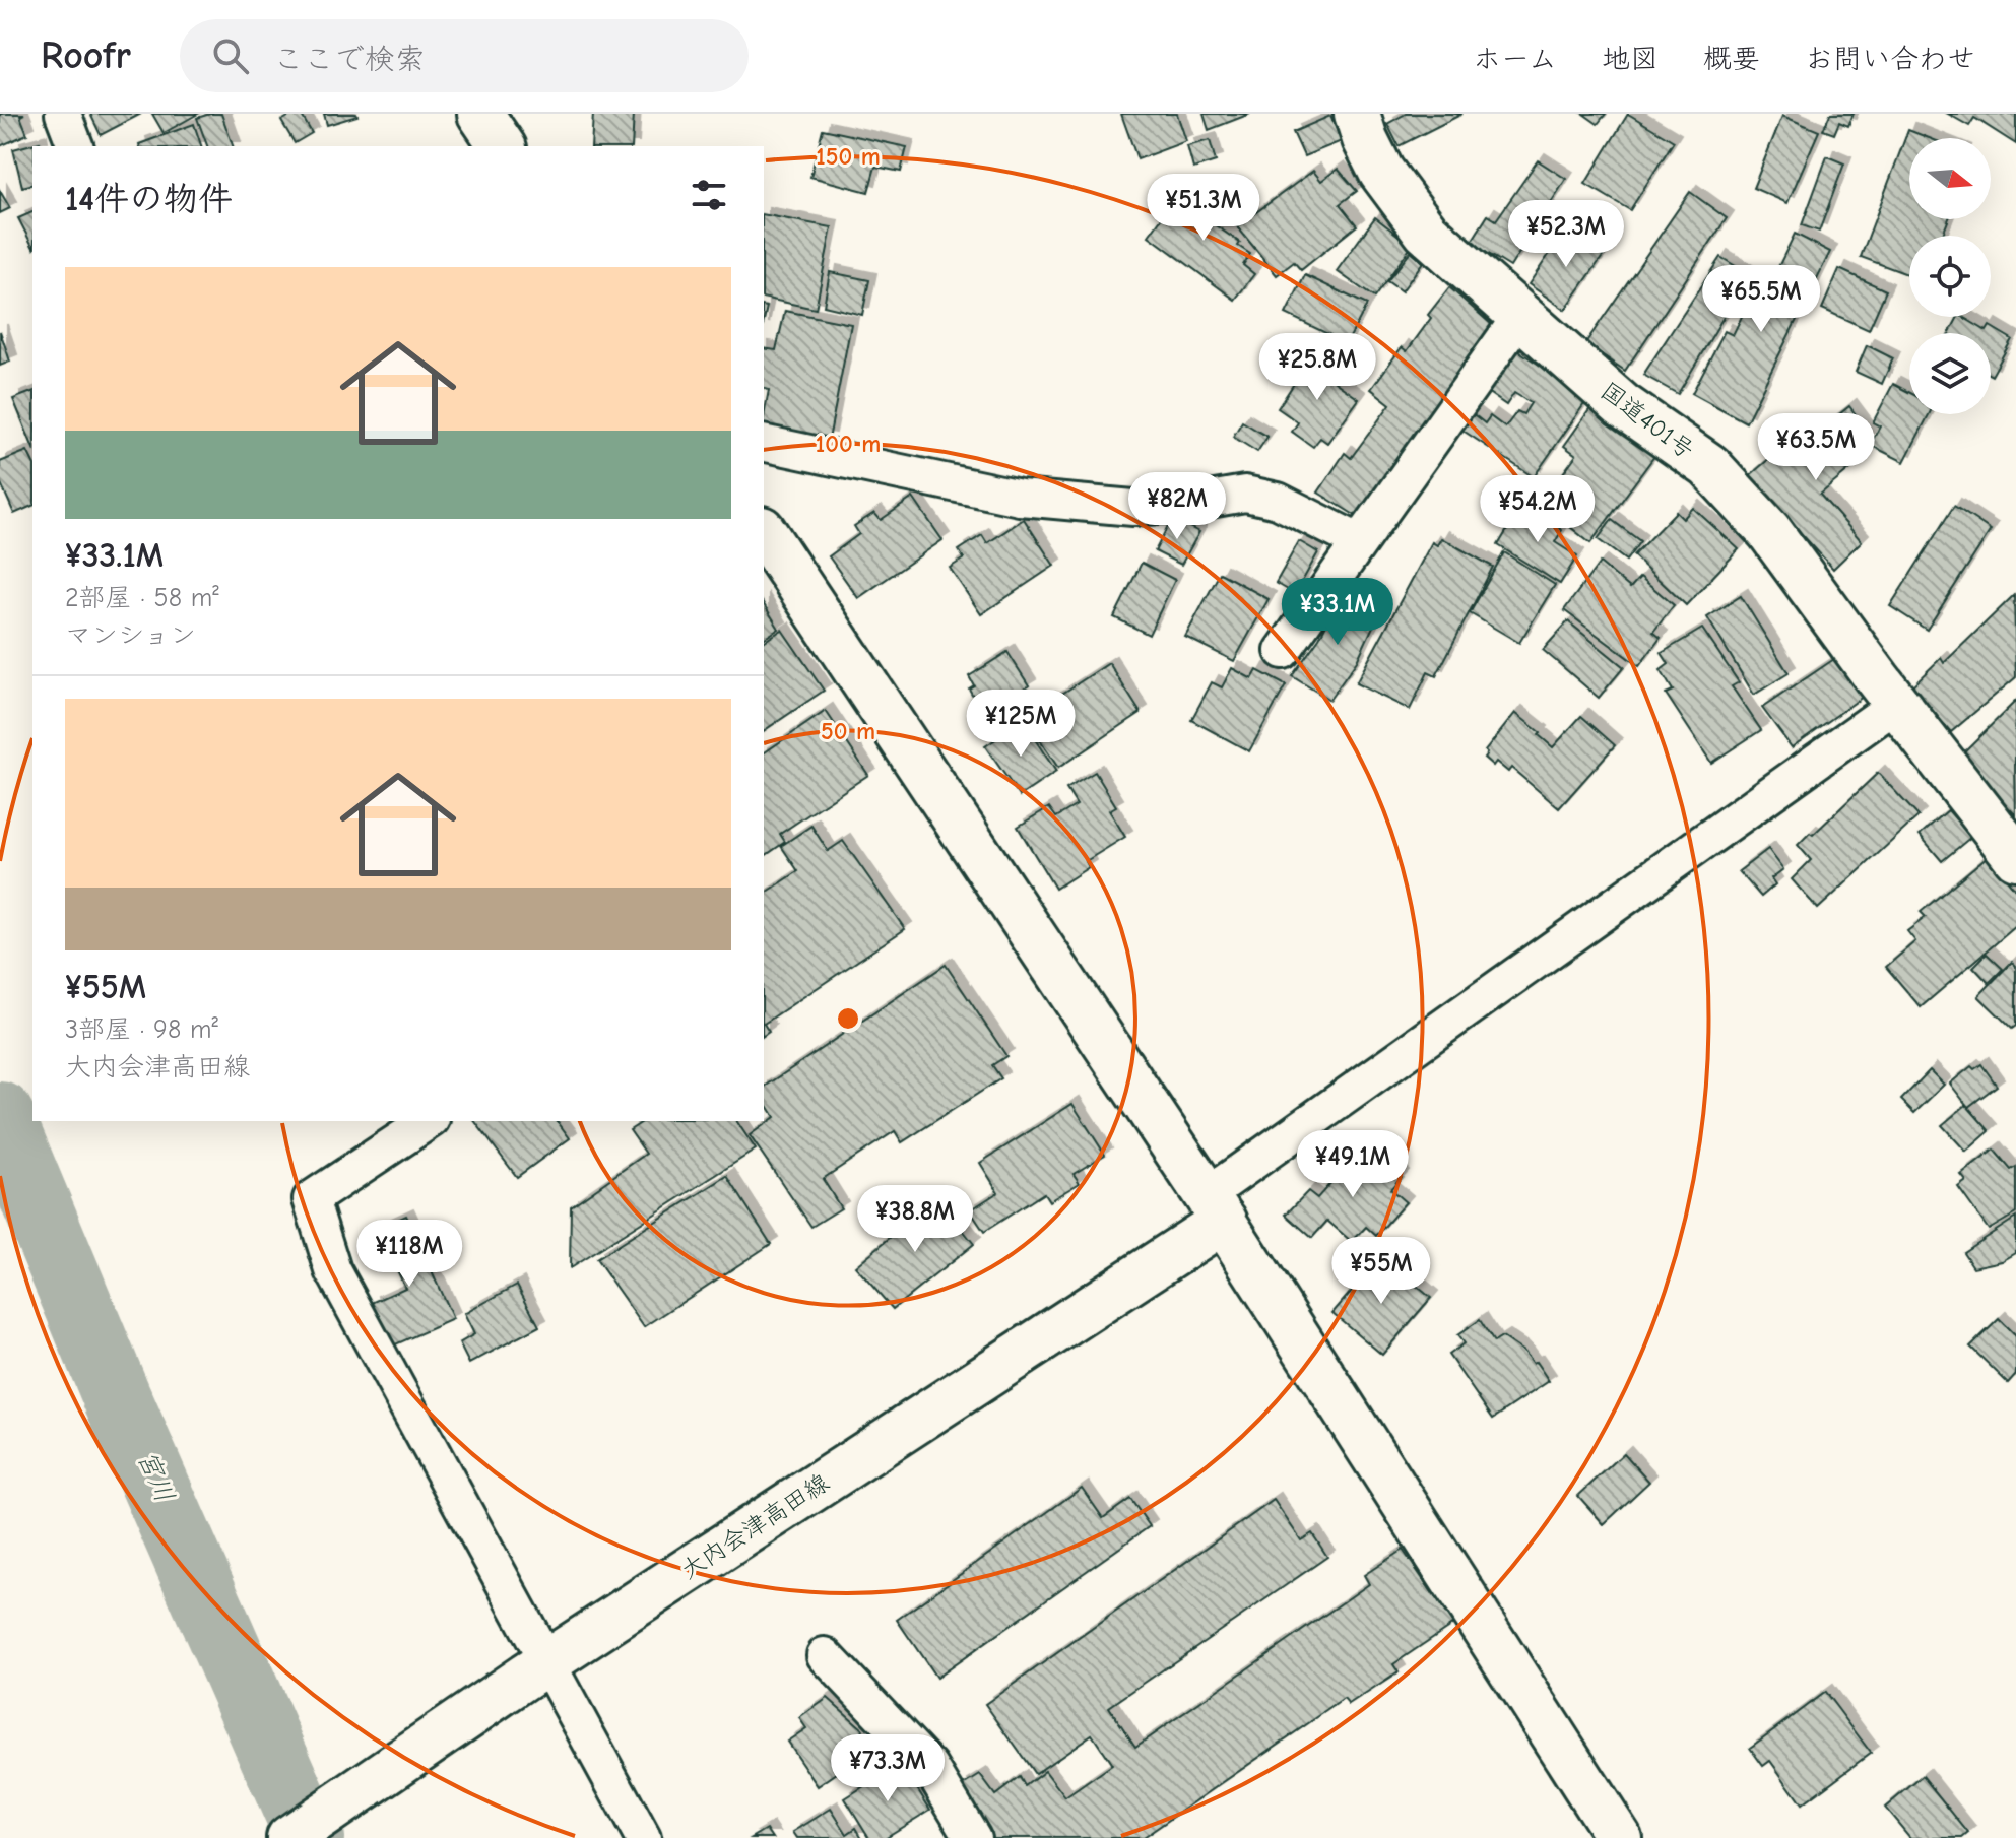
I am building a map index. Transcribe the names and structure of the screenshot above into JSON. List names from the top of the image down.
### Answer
{
  "streets": {
    "main road": ["国道401号", "大内会津高田線"]
  },
  "water": ["宮川"],
  "north": "right",
  "page": {
    "header": "Roofr",
    "search": "ここで検索",
    "nav": [
      "ホーム",
      "地図",
      "概要",
      "お問い合わせ"
    ],
    "heading": "14件の物件",
    "price": [
      "¥51.3M",
      "¥52.3M",
      "¥65.5M",
      "¥25.8M",
      "¥63.5M",
      "¥82M",
      "¥54.2M",
      "¥33.1M",
      "¥125M",
      "¥49.1M",
      "¥38.8M",
      "¥118M",
      "¥55M",
      "¥73.3M"
    ],
    "list": [
      {
        "name": "¥33.1M",
        "note": "2部屋 · 58 m² · マンション"
      },
      {
        "name": "¥55M",
        "note": "3部屋 · 98 m² · 大内会津高田線"
      }
    ]
  },
  "rings": ["150 m", "100 m", "50 m"]
}
